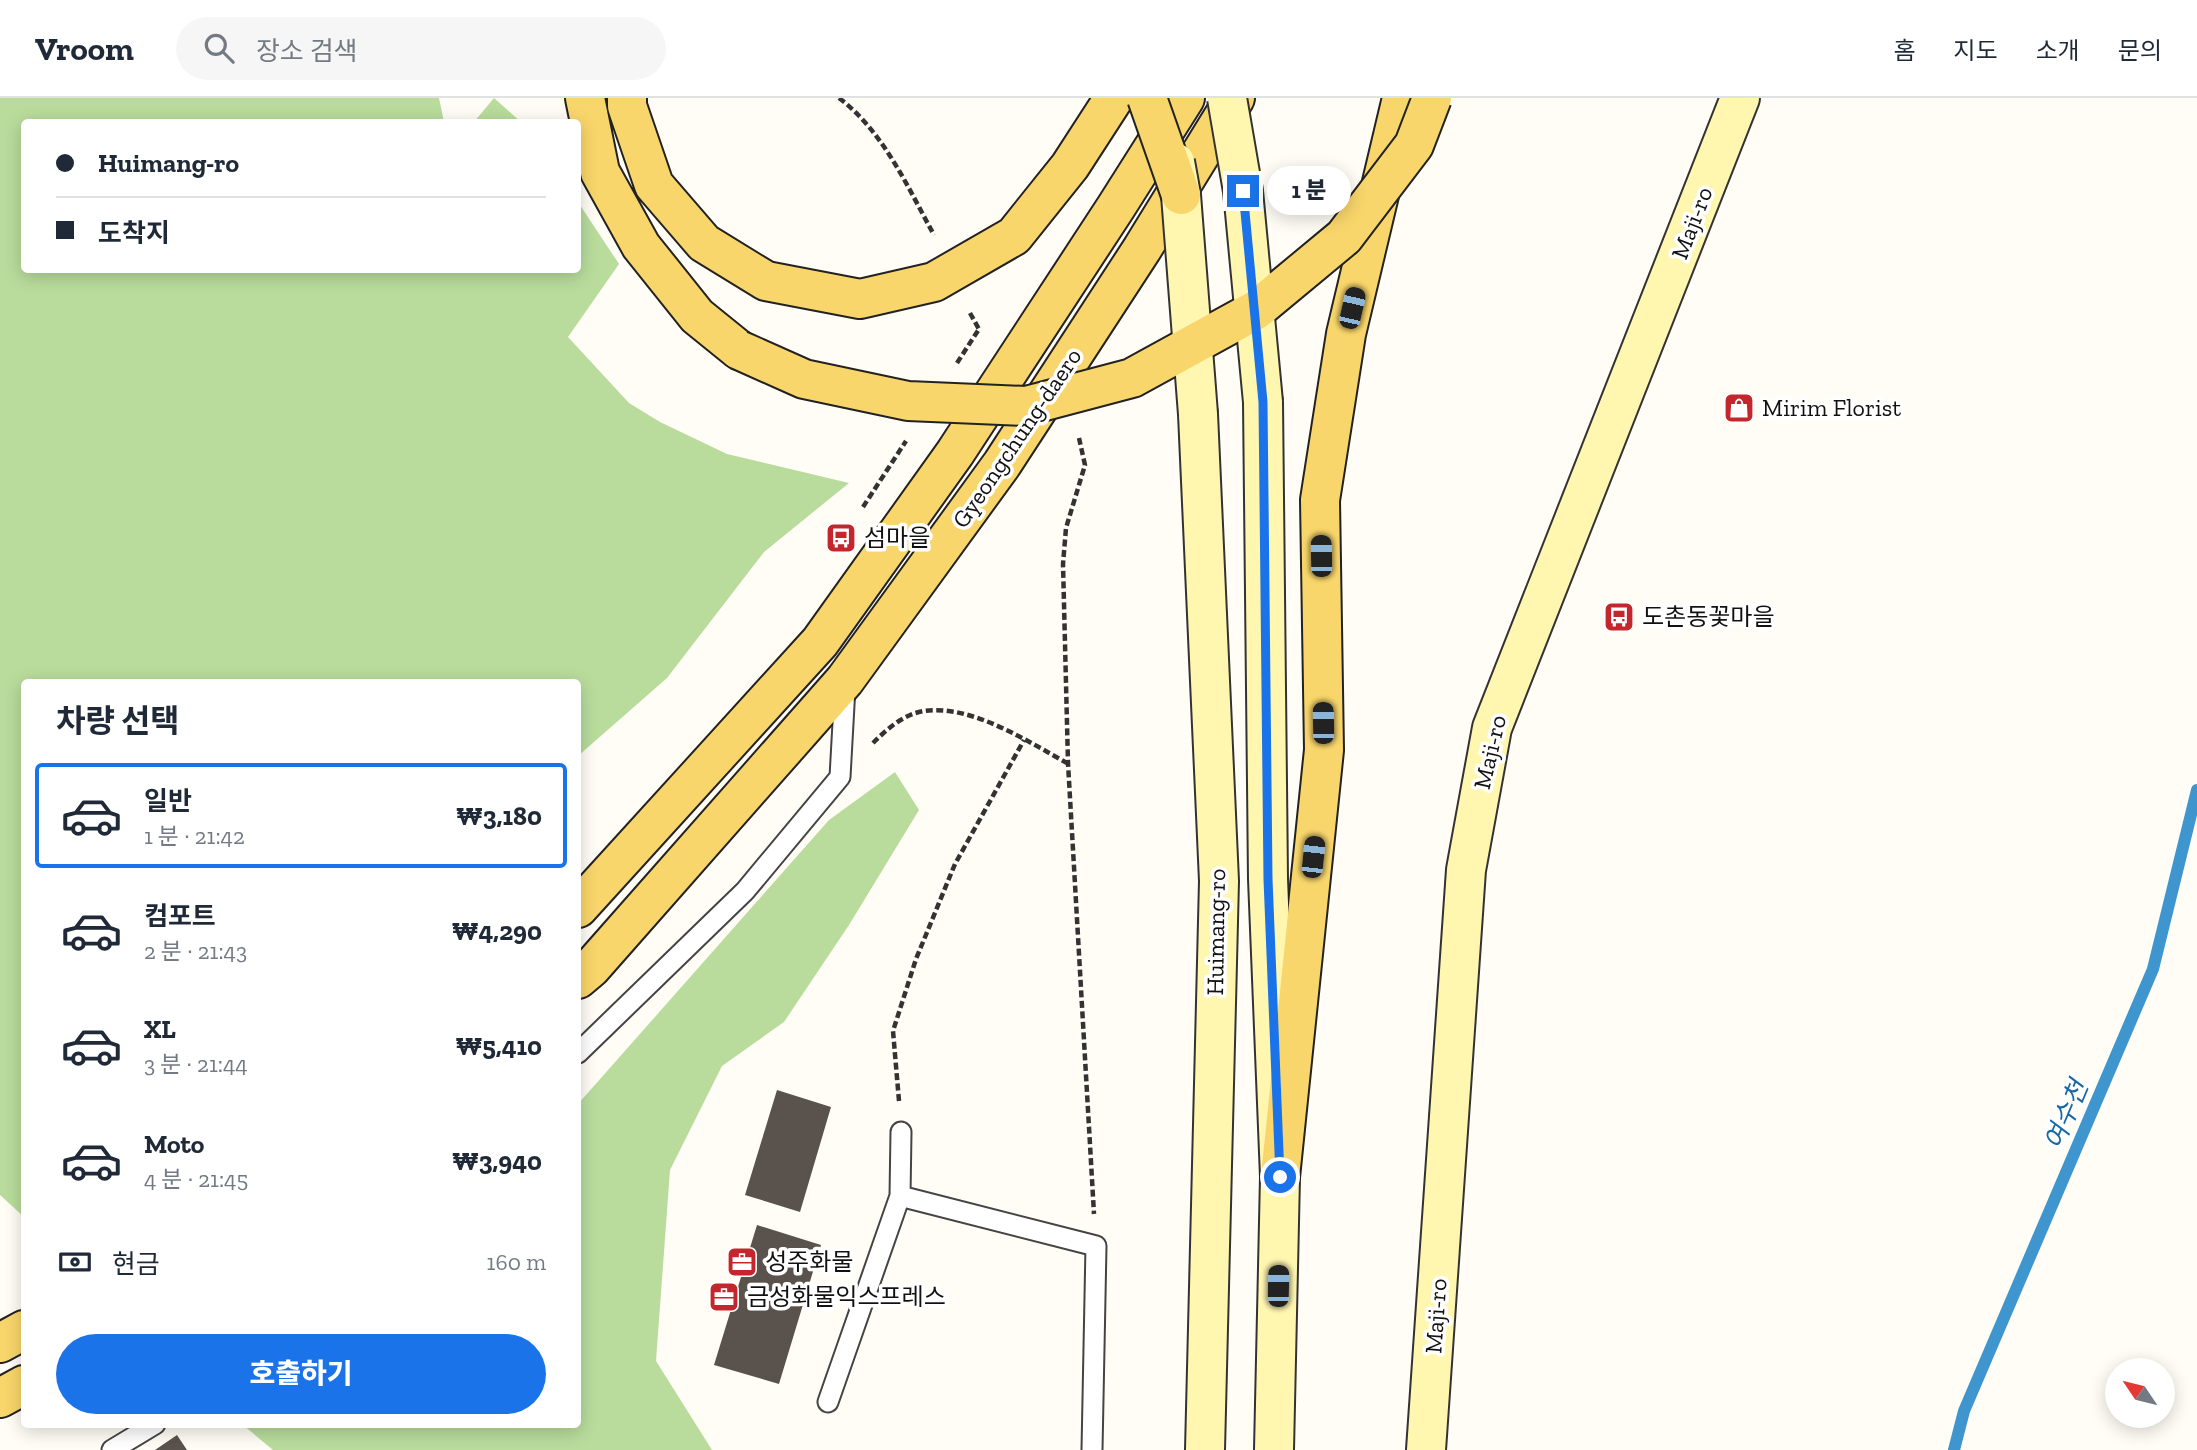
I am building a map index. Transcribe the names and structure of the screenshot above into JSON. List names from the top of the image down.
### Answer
{
  "streets": {
    "main road": ["Maji-ro", "Gyeongchung-daero", "Huimang-ro"]
  },
  "water": ["여수천"],
  "places": {
    "shop": ["Mirim Florist"],
    "bus stop": ["섬마을", "도촌동꽃마을"],
    "office": ["성주화물", "금성화물익스프레스"]
  },
  "north": "top left",
  "page": {
    "header": "Vroom",
    "search": "장소 검색",
    "nav": [
      "홈",
      "지도",
      "소개",
      "문의"
    ],
    "banner": ["Huimang-ro", "도착지"],
    "bubble": "1 분",
    "heading": "차량 선택",
    "list": [
      {
        "name": "일반",
        "note": "1 분 · 21:42",
        "value": "₩3,180"
      },
      {
        "name": "컴포트",
        "note": "2 분 · 21:43",
        "value": "₩4,290"
      },
      {
        "name": "XL",
        "note": "3 분 · 21:44",
        "value": "₩5,410"
      },
      {
        "name": "Moto",
        "note": "4 분 · 21:45",
        "value": "₩3,940"
      }
    ],
    "pay": ["현금", "160 m"],
    "buttons": "호출하기"
  }
}
